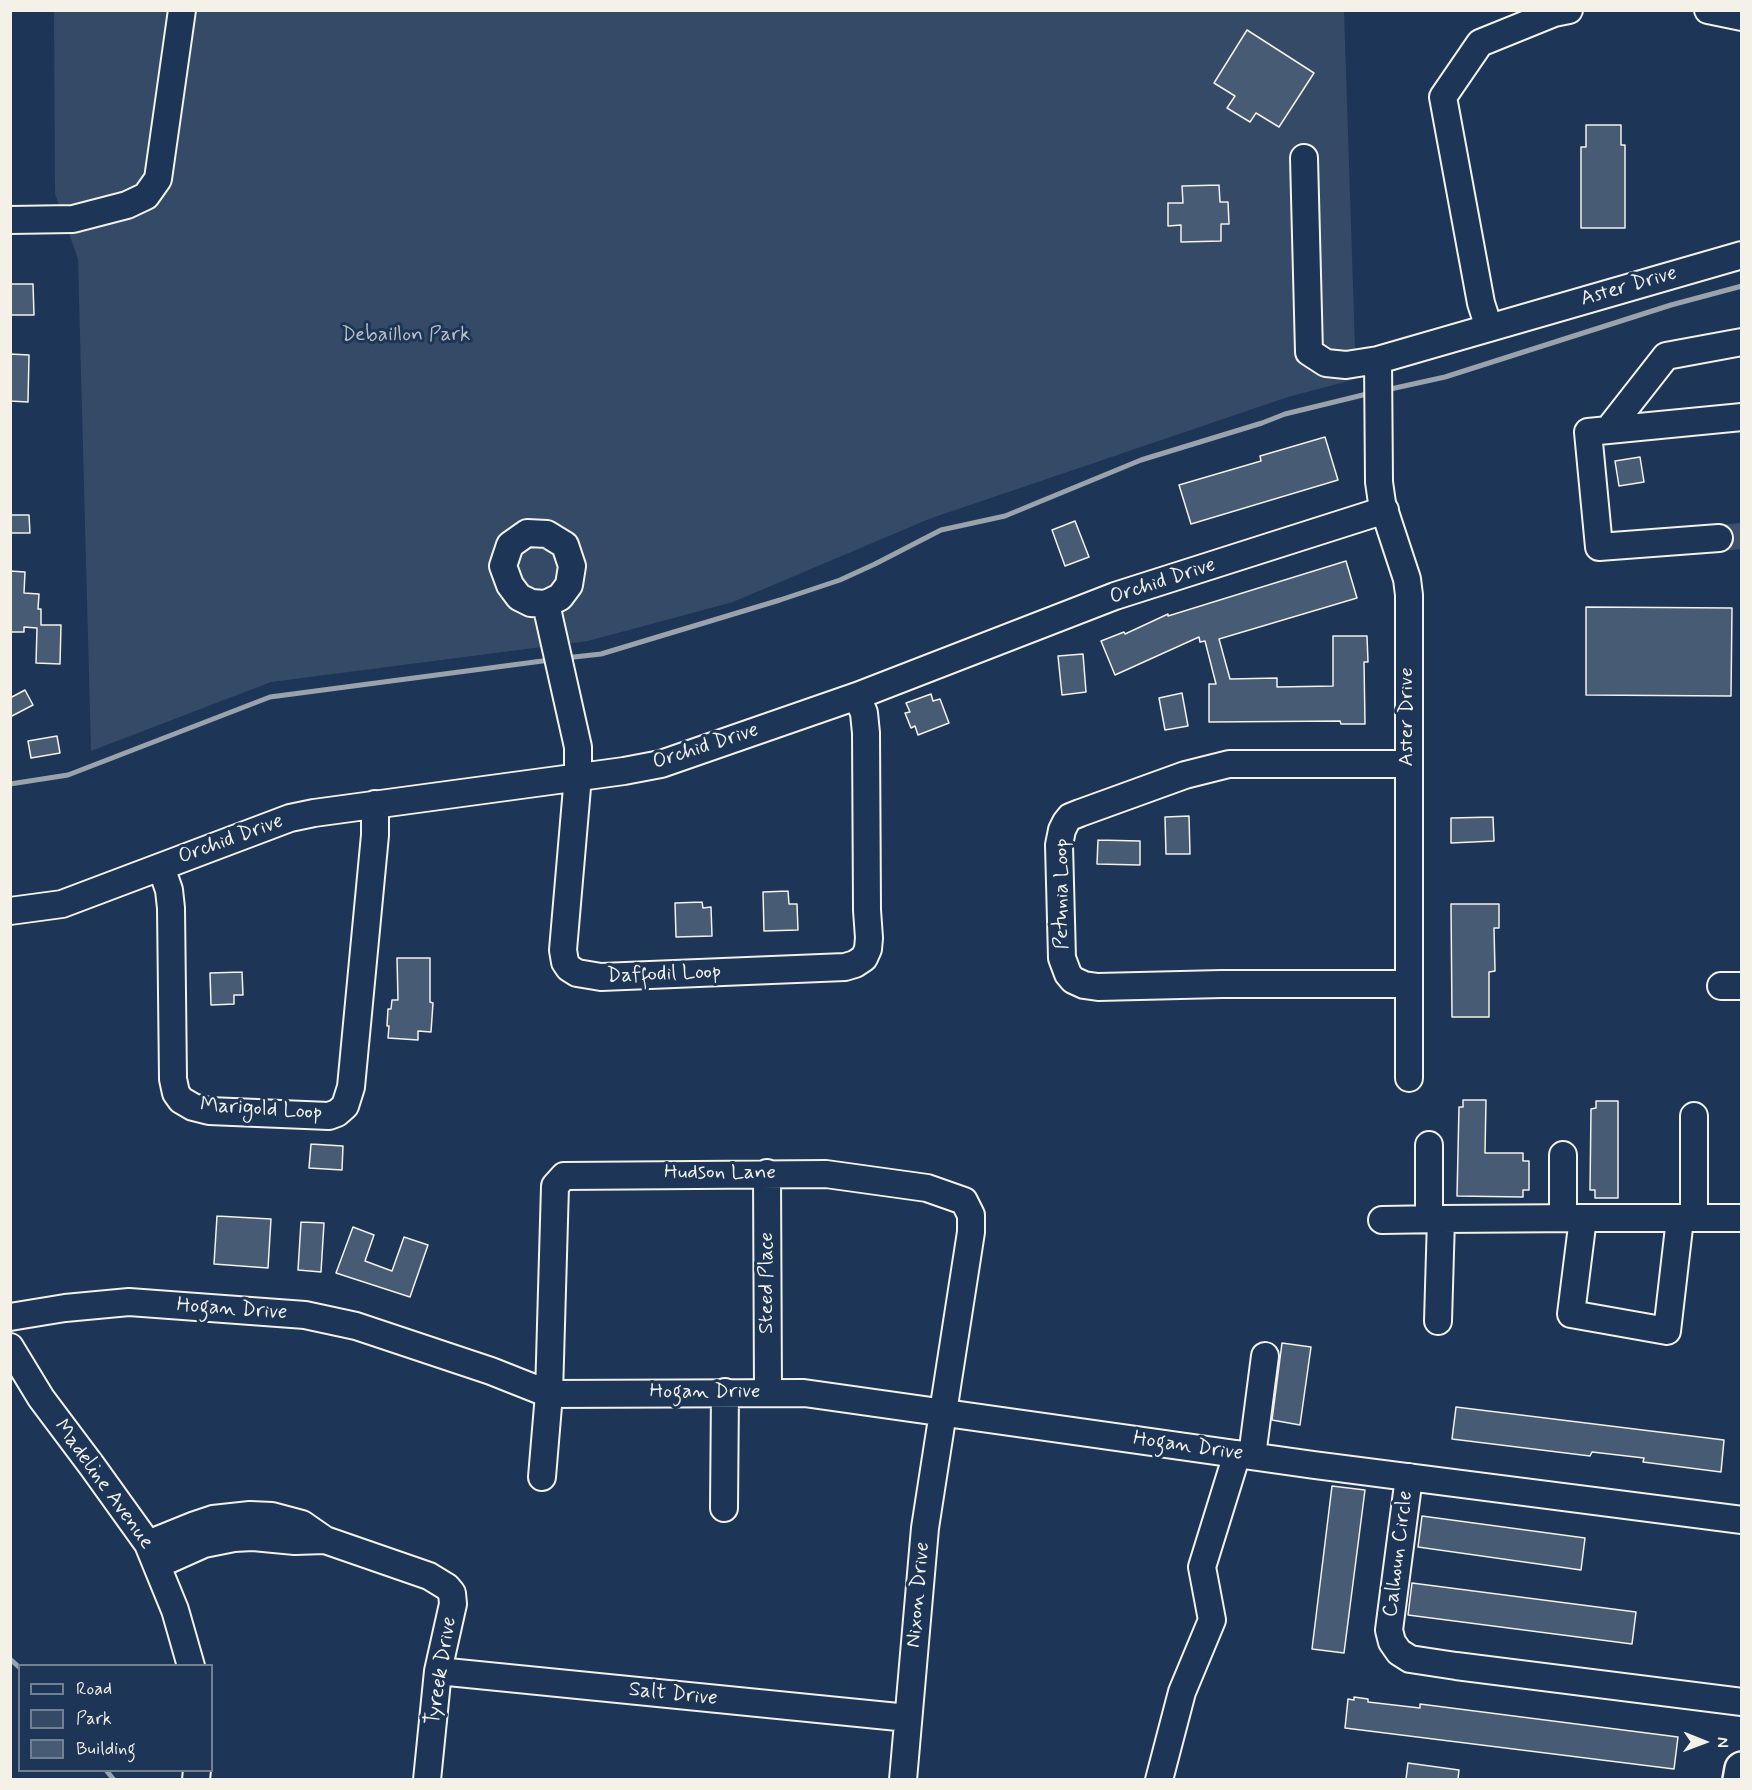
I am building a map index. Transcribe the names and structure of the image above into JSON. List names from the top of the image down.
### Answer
{
  "streets": {
    "street": [
      "Aster Drive",
      "Orchid Drive",
      "Petunia Loop",
      "Daffodil Loop",
      "Marigold Loop",
      "Hudson Lane",
      "Steed Place",
      "Hogan Drive",
      "Madeline Avenue",
      "Calhoun Circle",
      "Nixon Drive",
      "Tyreek Drive",
      "Salt Drive"
    ]
  },
  "crossings": [
    ["Aster Drive", "Orchid Drive"],
    ["Aster Drive", "Petunia Loop"],
    ["Orchid Drive", "Daffodil Loop"],
    ["Orchid Drive", "Marigold Loop"],
    ["Hudson Lane", "Steed Place"],
    ["Hudson Lane", "Hogan Drive"],
    ["Hudson Lane", "Nixon Drive"],
    ["Steed Place", "Hogan Drive"],
    ["Hogan Drive", "Calhoun Circle"],
    ["Hogan Drive", "Nixon Drive"],
    ["Madeline Avenue", "Tyreek Drive"],
    ["Nixon Drive", "Salt Drive"],
    ["Tyreek Drive", "Salt Drive"]
  ],
  "parks": ["Debaillon Park"],
  "legend": ["Road", "Park", "Building"],
  "north": "right"
}
